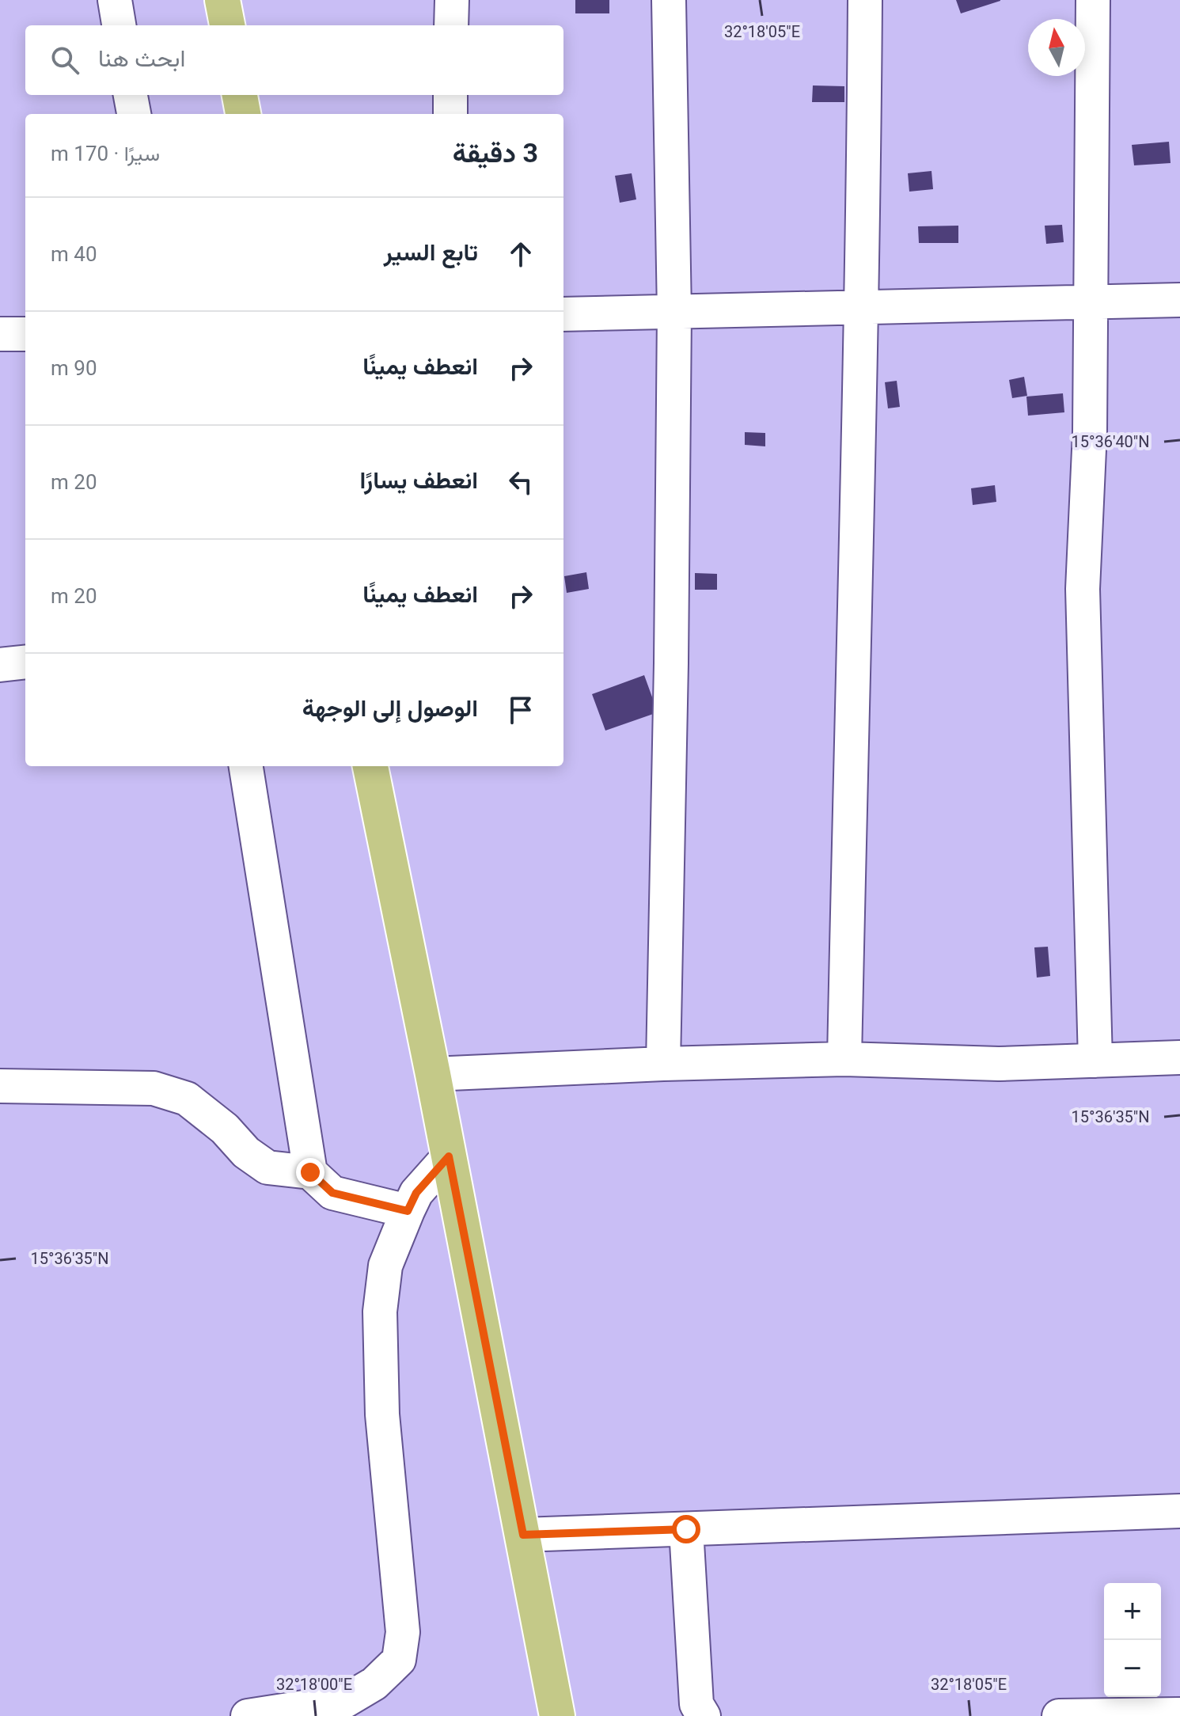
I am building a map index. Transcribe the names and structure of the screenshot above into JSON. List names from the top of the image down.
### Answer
{
  "north": "top",
  "page": {
    "search": "ابحث هنا",
    "heading": ["3 دقيقة", "سيرًا · 170 m"],
    "list": [
      ["تابع السير", "40 m"],
      ["انعطف يمينًا", "90 m"],
      ["انعطف يسارًا", "20 m"],
      ["انعطف يمينًا", "20 m"],
      "الوصول إلى الوجهة"
    ],
    "map_buttons": ["+", "−"]
  },
  "coordinates": [
    "32°18'05\"E",
    "15°36'40\"N",
    "15°36'35\"N",
    "32°18'00\"E"
  ]
}
